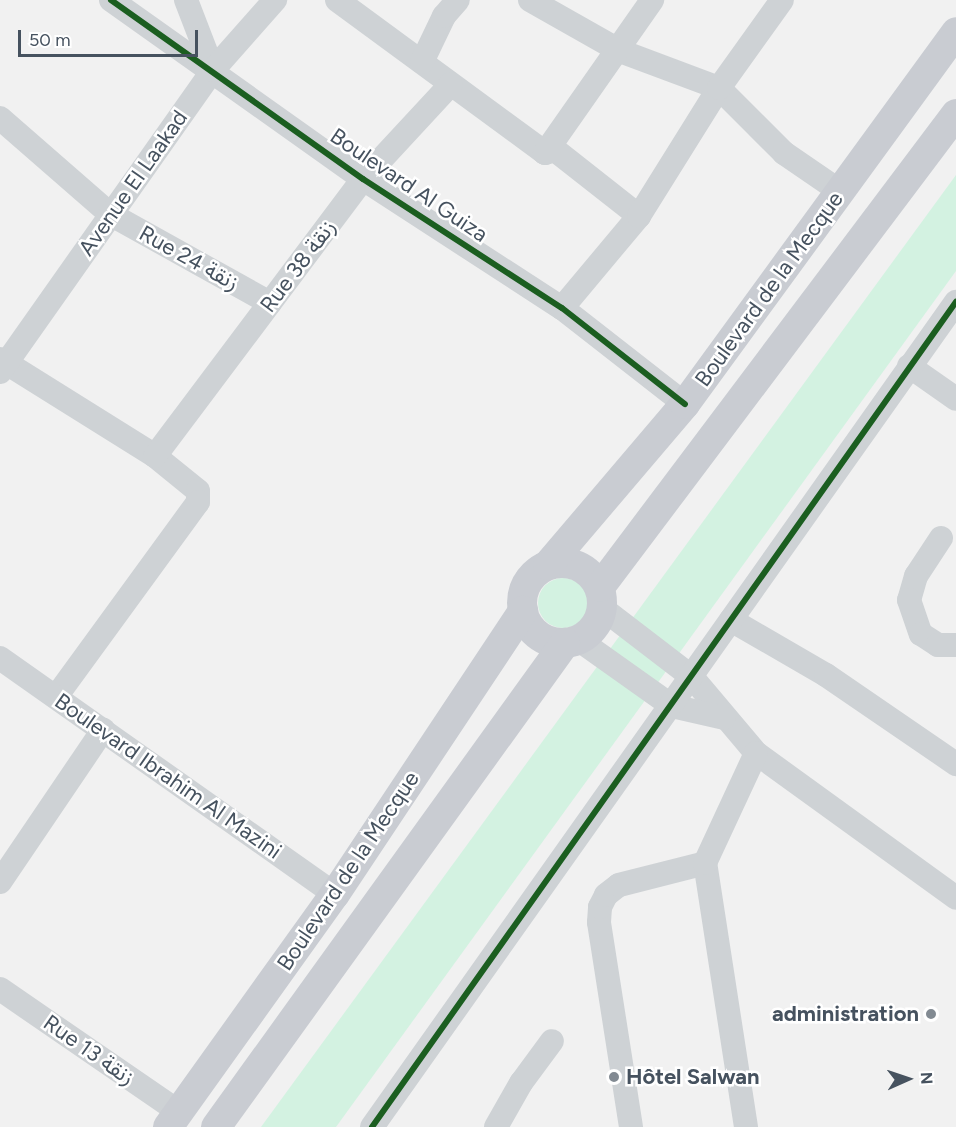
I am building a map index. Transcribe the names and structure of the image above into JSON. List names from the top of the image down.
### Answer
{
  "streets": {
    "main road": ["Boulevard de la Mecque"],
    "street": [
      "Avenue El Laakad",
      "Boulevard Al Guiza",
      "Rue 24 زنقة",
      "Rue 38 زنقة",
      "Boulevard Ibrahim Al Mazini",
      "Rue 13 زنقة"
    ]
  },
  "crossings": [
    ["Avenue El Laakad", "Boulevard Al Guiza"],
    ["Avenue El Laakad", "Rue 24 زنقة"],
    ["Boulevard Al Guiza", "Rue 38 زنقة"],
    ["Boulevard Al Guiza", "Boulevard de la Mecque"],
    ["Rue 24 زنقة", "Rue 38 زنقة"],
    ["Boulevard de la Mecque", "Boulevard Ibrahim Al Mazini"],
    ["Boulevard de la Mecque", "Rue 13 زنقة"]
  ],
  "places": ["administration", "Hôtel Salwan"],
  "scale_bar": "50 m",
  "north": "right"
}
